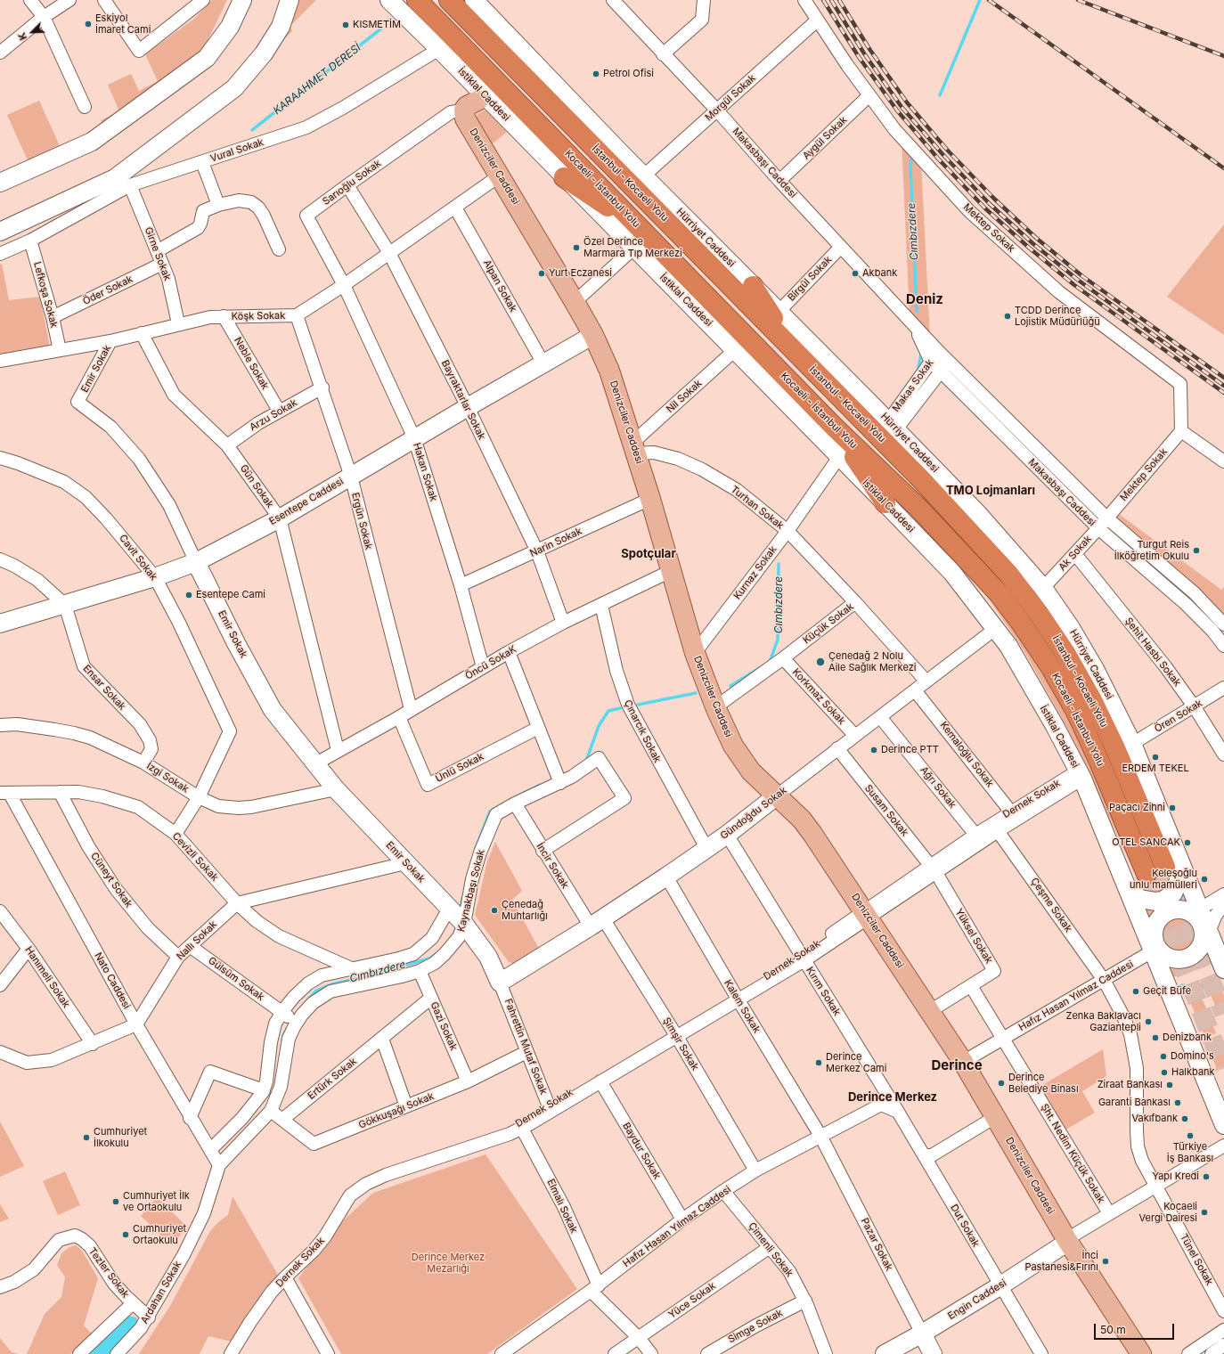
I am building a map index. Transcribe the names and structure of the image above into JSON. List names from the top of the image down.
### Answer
{
  "streets": {
    "highway": ["İstanbul - Kocaeli Yolu", "Kocaeli - İstanbul Yolu"],
    "main road": [
      "İstiklal Caddesi",
      "Denizciler Caddesi",
      "Hürriyet Caddesi",
      "Emir Sokak",
      "Esentepe Caddesi",
      "Gündoğdu Sokak",
      "Pazar Sokak",
      "Engin Caddesi"
    ],
    "street": [
      "Morgül Sokak",
      "Aygül Sokak",
      "Vural Sokak",
      "Makasbaşı Caddesi",
      "Sarıoğlu Sokak",
      "Mektep Sokak",
      "Girne Sokak",
      "Birgül Sokak",
      "Alpan Sokak",
      "Öder Sokak",
      "Lefkoşa Sokak",
      "Köşk Sokak",
      "Neble Sokak",
      "Makas Sokak",
      "Nil Sokak",
      "Bayraktarlar Sokak",
      "Arzu Sokak",
      "Hakan Sokak",
      "Gün Sokak",
      "Turhan Sokak",
      "Ergün Sokak",
      "Narin Sokak",
      "Ak Sokak",
      "Cavit Sokak",
      "Kurnaz Sokak",
      "Küçük Sokak",
      "Şehit Hasbi Sokak",
      "Öncü SokaK",
      "Ensar Sokak",
      "Korkmaz Sokak",
      "Ören Sokak",
      "Çınarcık Sokak",
      "Kemaloğlu Sokak",
      "Ünlü Sokak",
      "İzgi Sokak",
      "Ağrı Sokak",
      "Dernek Sokak",
      "Susam Sokak",
      "Cevizli Sokak",
      "İncir Sokak",
      "Cüneyt Sokak",
      "Kaynakbaşı Sokak",
      "Çeşme Sokak",
      "Yüksel Sokak",
      "Nallı Sokak",
      "Hanımeli Sokak",
      "Gülsüm Sokak",
      "Nato Caddesi",
      "Kırım Sokak",
      "Hafız Hasan Yılmaz Caddesi",
      "Kalem Sokak",
      "Gazi Sokak",
      "Şimşir Sokak",
      "Fahrettin Mutaf Sokak",
      "Ertürk Sokak",
      "Gökkuşağı Sokak",
      "Baydur Sokak",
      "Şht. Nedim Küçük Sokak",
      "Elmalı Sokak",
      "Dut Sokak",
      "Çimenli Sokak",
      "Tünel Sokak",
      "Tezler Sokak",
      "Ardahan Sokak",
      "Yüce Sokak",
      "Simge Sokak"
    ]
  },
  "crossings": [
    ["İstiklal Caddesi", "Vural Sokak"],
    ["İstiklal Caddesi", "Denizciler Caddesi"],
    ["İstiklal Caddesi", "Sarıoğlu Sokak"],
    ["İstiklal Caddesi", "Hürriyet Caddesi"],
    ["İstiklal Caddesi", "Nil Sokak"],
    ["İstiklal Caddesi", "Kurnaz Sokak"],
    ["İstiklal Caddesi", "Dernek Sokak"],
    ["İstiklal Caddesi", "Gündoğdu Sokak"],
    ["İstiklal Caddesi", "Hafız Hasan Yılmaz Caddesi"],
    ["Morgül Sokak", "Makasbaşı Caddesi"],
    ["Morgül Sokak", "Mektep Sokak"],
    ["Morgül Sokak", "Hürriyet Caddesi"],
    ["Aygül Sokak", "Makasbaşı Caddesi"],
    ["Aygül Sokak", "Mektep Sokak"],
    ["Vural Sokak", "Girne Sokak"],
    ["Vural Sokak", "Lefkoşa Sokak"],
    ["Makasbaşı Caddesi", "Mektep Sokak"],
    ["Makasbaşı Caddesi", "Birgül Sokak"],
    ["Makasbaşı Caddesi", "Makas Sokak"],
    ["Makasbaşı Caddesi", "Ak Sokak"],
    ["Denizciler Caddesi", "Sarıoğlu Sokak"],
    ["Denizciler Caddesi", "Köşk Sokak"],
    ["Denizciler Caddesi", "Nil Sokak"],
    ["Denizciler Caddesi", "Esentepe Caddesi"],
    ["Denizciler Caddesi", "Turhan Sokak"],
    ["Denizciler Caddesi", "Narin Sokak"],
    ["Denizciler Caddesi", "Kurnaz Sokak"],
    ["Denizciler Caddesi", "Küçük Sokak"],
    ["Denizciler Caddesi", "Öncü SokaK"],
    ["Denizciler Caddesi", "Dernek Sokak"],
    ["Denizciler Caddesi", "Gündoğdu Sokak"],
    ["Denizciler Caddesi", "Yüksel Sokak"],
    ["Denizciler Caddesi", "Hafız Hasan Yılmaz Caddesi"],
    ["Denizciler Caddesi", "Engin Caddesi"],
    ["Sarıoğlu Sokak", "Köşk Sokak"],
    ["Sarıoğlu Sokak", "Bayraktarlar Sokak"],
    ["Sarıoğlu Sokak", "Hakan Sokak"],
    ["İstanbul - Kocaeli Yolu", "Hürriyet Caddesi"],
    ["Mektep Sokak", "Ak Sokak"],
    ["Hürriyet Caddesi", "Birgül Sokak"],
    ["Hürriyet Caddesi", "Makas Sokak"],
    ["Hürriyet Caddesi", "Ak Sokak"],
    ["Hürriyet Caddesi", "Ören Sokak"],
    ["Hürriyet Caddesi", "Hafız Hasan Yılmaz Caddesi"],
    ["Girne Sokak", "Öder Sokak"],
    ["Girne Sokak", "Köşk Sokak"],
    ["Alpan Sokak", "Köşk Sokak"],
    ["Alpan Sokak", "Esentepe Caddesi"],
    ["Öder Sokak", "Lefkoşa Sokak"],
    ["Lefkoşa Sokak", "Köşk Sokak"],
    ["Köşk Sokak", "Neble Sokak"],
    ["Köşk Sokak", "Emir Sokak"],
    ["Köşk Sokak", "Bayraktarlar Sokak"],
    ["Köşk Sokak", "Hakan Sokak"],
    ["Köşk Sokak", "Gün Sokak"],
    ["Köşk Sokak", "Ergün Sokak"],
    ["Neble Sokak", "Arzu Sokak"],
    ["Emir Sokak", "Esentepe Caddesi"],
    ["Emir Sokak", "Öncü SokaK"],
    ["Emir Sokak", "İzgi Sokak"],
    ["Emir Sokak", "Gündoğdu Sokak"],
    ["Emir Sokak", "Kaynakbaşı Sokak"],
    ["Emir Sokak", "Nallı Sokak"],
    ["Emir Sokak", "Fahrettin Mutaf Sokak"],
    ["Nil Sokak", "Turhan Sokak"],
    ["Bayraktarlar Sokak", "Esentepe Caddesi"],
    ["Bayraktarlar Sokak", "Narin Sokak"],
    ["Bayraktarlar Sokak", "Öncü SokaK"],
    ["Arzu Sokak", "Gün Sokak"],
    ["Arzu Sokak", "Ergün Sokak"],
    ["Hakan Sokak", "Esentepe Caddesi"],
    ["Hakan Sokak", "Narin Sokak"],
    ["Hakan Sokak", "Öncü SokaK"],
    ["Gün Sokak", "Esentepe Caddesi"],
    ["Gün Sokak", "Öncü SokaK"],
    ["Esentepe Caddesi", "Ergün Sokak"],
    ["Esentepe Caddesi", "Cavit Sokak"],
    ["Esentepe Caddesi", "Ensar Sokak"],
    ["Turhan Sokak", "Kurnaz Sokak"],
    ["Turhan Sokak", "Küçük Sokak"],
    ["Ergün Sokak", "Öncü SokaK"],
    ["Ak Sokak", "Şehit Hasbi Sokak"],
    ["Cavit Sokak", "İzgi Sokak"],
    ["Küçük Sokak", "Korkmaz Sokak"],
    ["Küçük Sokak", "Gündoğdu Sokak"],
    ["Şehit Hasbi Sokak", "Ören Sokak"],
    ["Öncü SokaK", "Çınarcık Sokak"],
    ["Öncü SokaK", "Ünlü Sokak"],
    ["Ensar Sokak", "İzgi Sokak"],
    ["Korkmaz Sokak", "Gündoğdu Sokak"],
    ["Çınarcık Sokak", "Gündoğdu Sokak"],
    ["Kemaloğlu Sokak", "Dernek Sokak"],
    ["Kemaloğlu Sokak", "Gündoğdu Sokak"],
    ["Ağrı Sokak", "Dernek Sokak"],
    ["Ağrı Sokak", "Gündoğdu Sokak"],
    ["Dernek Sokak", "Susam Sokak"],
    ["Dernek Sokak", "Çeşme Sokak"],
    ["Dernek Sokak", "Yüksel Sokak"],
    ["Dernek Sokak", "Kırım Sokak"],
    ["Dernek Sokak", "Kalem Sokak"],
    ["Dernek Sokak", "Şimşir Sokak"],
    ["Dernek Sokak", "Fahrettin Mutaf Sokak"],
    ["Dernek Sokak", "Baydur Sokak"],
    ["Dernek Sokak", "Elmalı Sokak"],
    ["Susam Sokak", "Gündoğdu Sokak"],
    ["Susam Sokak", "Yüksel Sokak"],
    ["Gündoğdu Sokak", "İncir Sokak"],
    ["Gündoğdu Sokak", "Kırım Sokak"],
    ["Gündoğdu Sokak", "Kalem Sokak"],
    ["Gündoğdu Sokak", "Şimşir Sokak"],
    ["Gündoğdu Sokak", "Fahrettin Mutaf Sokak"],
    ["Cevizli Sokak", "Cüneyt Sokak"],
    ["Cevizli Sokak", "Nallı Sokak"],
    ["Cevizli Sokak", "Nato Caddesi"],
    ["İncir Sokak", "Kaynakbaşı Sokak"],
    ["İncir Sokak", "Şimşir Sokak"],
    ["Cüneyt Sokak", "Nallı Sokak"],
    ["Kaynakbaşı Sokak", "Gülsüm Sokak"],
    ["Kaynakbaşı Sokak", "Nato Caddesi"],
    ["Kaynakbaşı Sokak", "Gazi Sokak"],
    ["Kaynakbaşı Sokak", "Gökkuşağı Sokak"],
    ["Kaynakbaşı Sokak", "Ardahan Sokak"],
    ["Çeşme Sokak", "Hafız Hasan Yılmaz Caddesi"],
    ["Çeşme Sokak", "Tünel Sokak"],
    ["Çeşme Sokak", "Engin Caddesi"],
    ["Yüksel Sokak", "Şht. Nedim Küçük Sokak"],
    ["Nallı Sokak", "Gülsüm Sokak"],
    ["Nallı Sokak", "Nato Caddesi"],
    ["Nato Caddesi", "Ardahan Sokak"],
    ["Kırım Sokak", "Hafız Hasan Yılmaz Caddesi"],
    ["Kırım Sokak", "Dut Sokak"],
    ["Hafız Hasan Yılmaz Caddesi", "Kalem Sokak"],
    ["Hafız Hasan Yılmaz Caddesi", "Şimşir Sokak"],
    ["Hafız Hasan Yılmaz Caddesi", "Baydur Sokak"],
    ["Hafız Hasan Yılmaz Caddesi", "Şht. Nedim Küçük Sokak"],
    ["Hafız Hasan Yılmaz Caddesi", "Elmalı Sokak"],
    ["Hafız Hasan Yılmaz Caddesi", "Dut Sokak"],
    ["Hafız Hasan Yılmaz Caddesi", "Pazar Sokak"],
    ["Hafız Hasan Yılmaz Caddesi", "Çimenli Sokak"],
    ["Kalem Sokak", "Pazar Sokak"],
    ["Gazi Sokak", "Ertürk Sokak"],
    ["Gazi Sokak", "Gökkuşağı Sokak"],
    ["Fahrettin Mutaf Sokak", "Gökkuşağı Sokak"],
    ["Ertürk Sokak", "Gökkuşağı Sokak"],
    ["Şht. Nedim Küçük Sokak", "Engin Caddesi"],
    ["Dut Sokak", "Engin Caddesi"],
    ["Pazar Sokak", "Engin Caddesi"],
    ["Çimenli Sokak", "Yüce Sokak"],
    ["Çimenli Sokak", "Simge Sokak"],
    ["Tünel Sokak", "Engin Caddesi"],
    ["Tezler Sokak", "Ardahan Sokak"]
  ],
  "districts": [
    "Deniz",
    "TMO Lojmanları",
    "Spotçular",
    "Derince",
    "Derince Merkez"
  ],
  "water": ["KARAAHMET DERESİ", "Cımbızdere"],
  "parks": ["Derince Merkez Mezarlığı"],
  "places": [
    "Eskiyol İmaret Cami",
    "KISMETİM",
    "Petrol Ofisi",
    "Özel Derince Marmara Tıp Merkezi",
    "Yurt Eczanesi",
    "Akbank",
    "TCDD Derince Lojistik Müdürlüğü",
    "Turgut Reis İlköğretim Okulu",
    "Esentepe Cami",
    "Çenedağ 2 Nolu Aile Sağlık Merkezi",
    "Derince PTT",
    "ERDEM TEKEL",
    "Paçacı Zihni",
    "OTEL SANCAK",
    "Keleşoğlu unlu mamülleri",
    "Çenedağ Muhtarlığı",
    "Geçit Büfe",
    "Zenka Baklavacı Gaziantepli",
    "Denizbank",
    "Domino's",
    "Derince Merkez Cami",
    "Halkbank",
    "Derince Belediye Binası",
    "Ziraat Bankası",
    "Garanti Bankası",
    "Vakıfbank",
    "Türkiye İş Bankası",
    "Cumhuriyet İlkokulu",
    "Yapı Kredi",
    "Cumhuriyet İlk ve Ortaokulu",
    "Kocaeli Vergi Dairesi",
    "Cumhuriyet Ortaokulu",
    "İnci Pastanesi&Fırını"
  ],
  "scale_bar": "50 m",
  "north": "bottom left"
}
